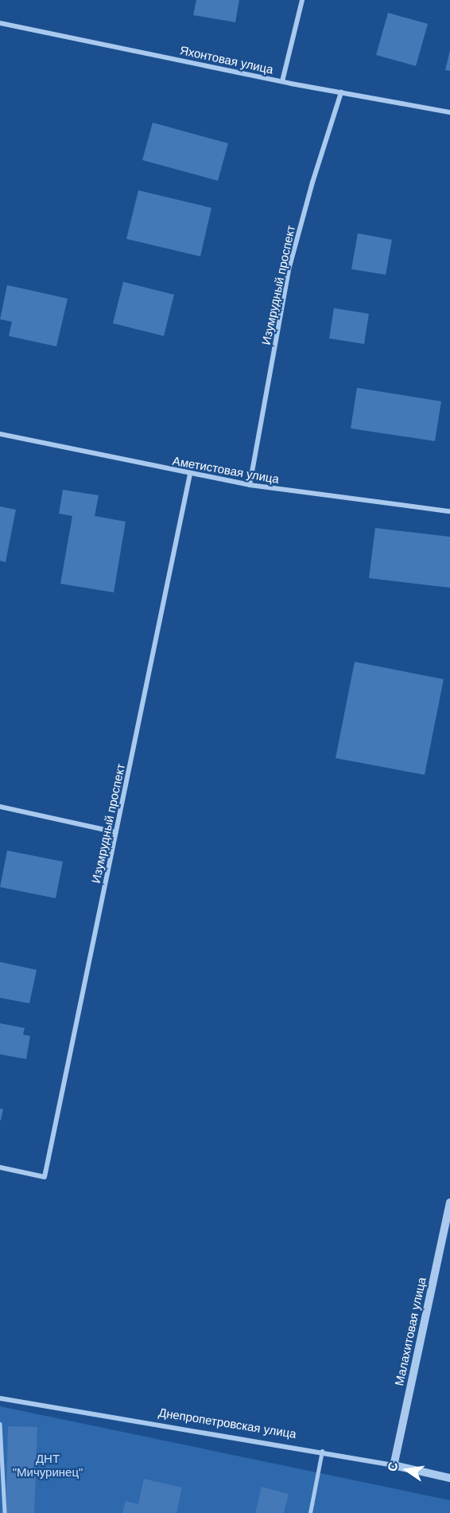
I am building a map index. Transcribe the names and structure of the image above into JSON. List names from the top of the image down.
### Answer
{
  "streets": {
    "street": [
      "Яхонтовая улица",
      "Изумрудный проспект",
      "Аметистовая улица",
      "Малахитовая улица",
      "Днепропетровская улица"
    ]
  },
  "crossings": [
    ["Яхонтовая улица", "Изумрудный проспект"],
    ["Изумрудный проспект", "Аметистовая улица"],
    ["Малахитовая улица", "Днепропетровская улица"]
  ],
  "parks": ["ДНТ \"Мичуринец\""],
  "north": "left"
}
